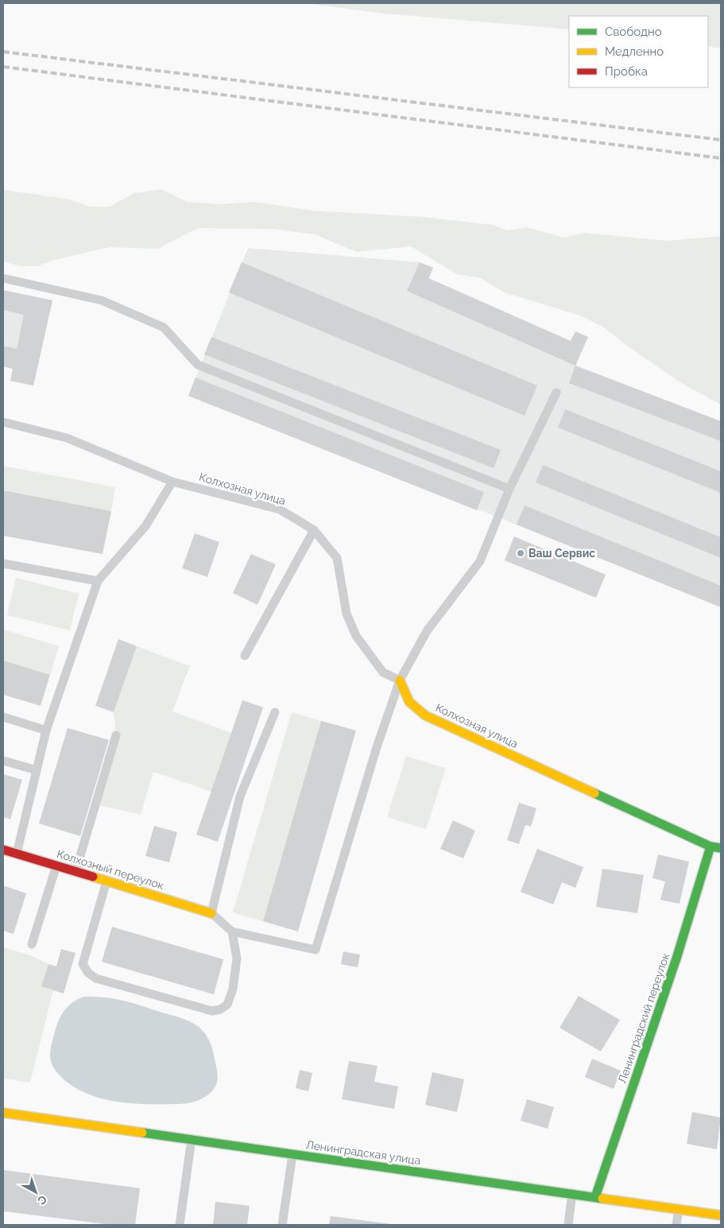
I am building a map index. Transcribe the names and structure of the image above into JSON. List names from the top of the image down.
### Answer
{
  "streets": {
    "street": [
      "Колхозная улица",
      "Колхозный переулок",
      "Ленинградский переулок",
      "Ленинградская улица"
    ]
  },
  "crossings": [
    ["Колхозная улица", "Ленинградский переулок"],
    ["Ленинградский переулок", "Ленинградская улица"]
  ],
  "places": ["Ваш Сервис"],
  "legend": ["Свободно", "Медленно", "Пробка"],
  "north": "bottom right"
}
